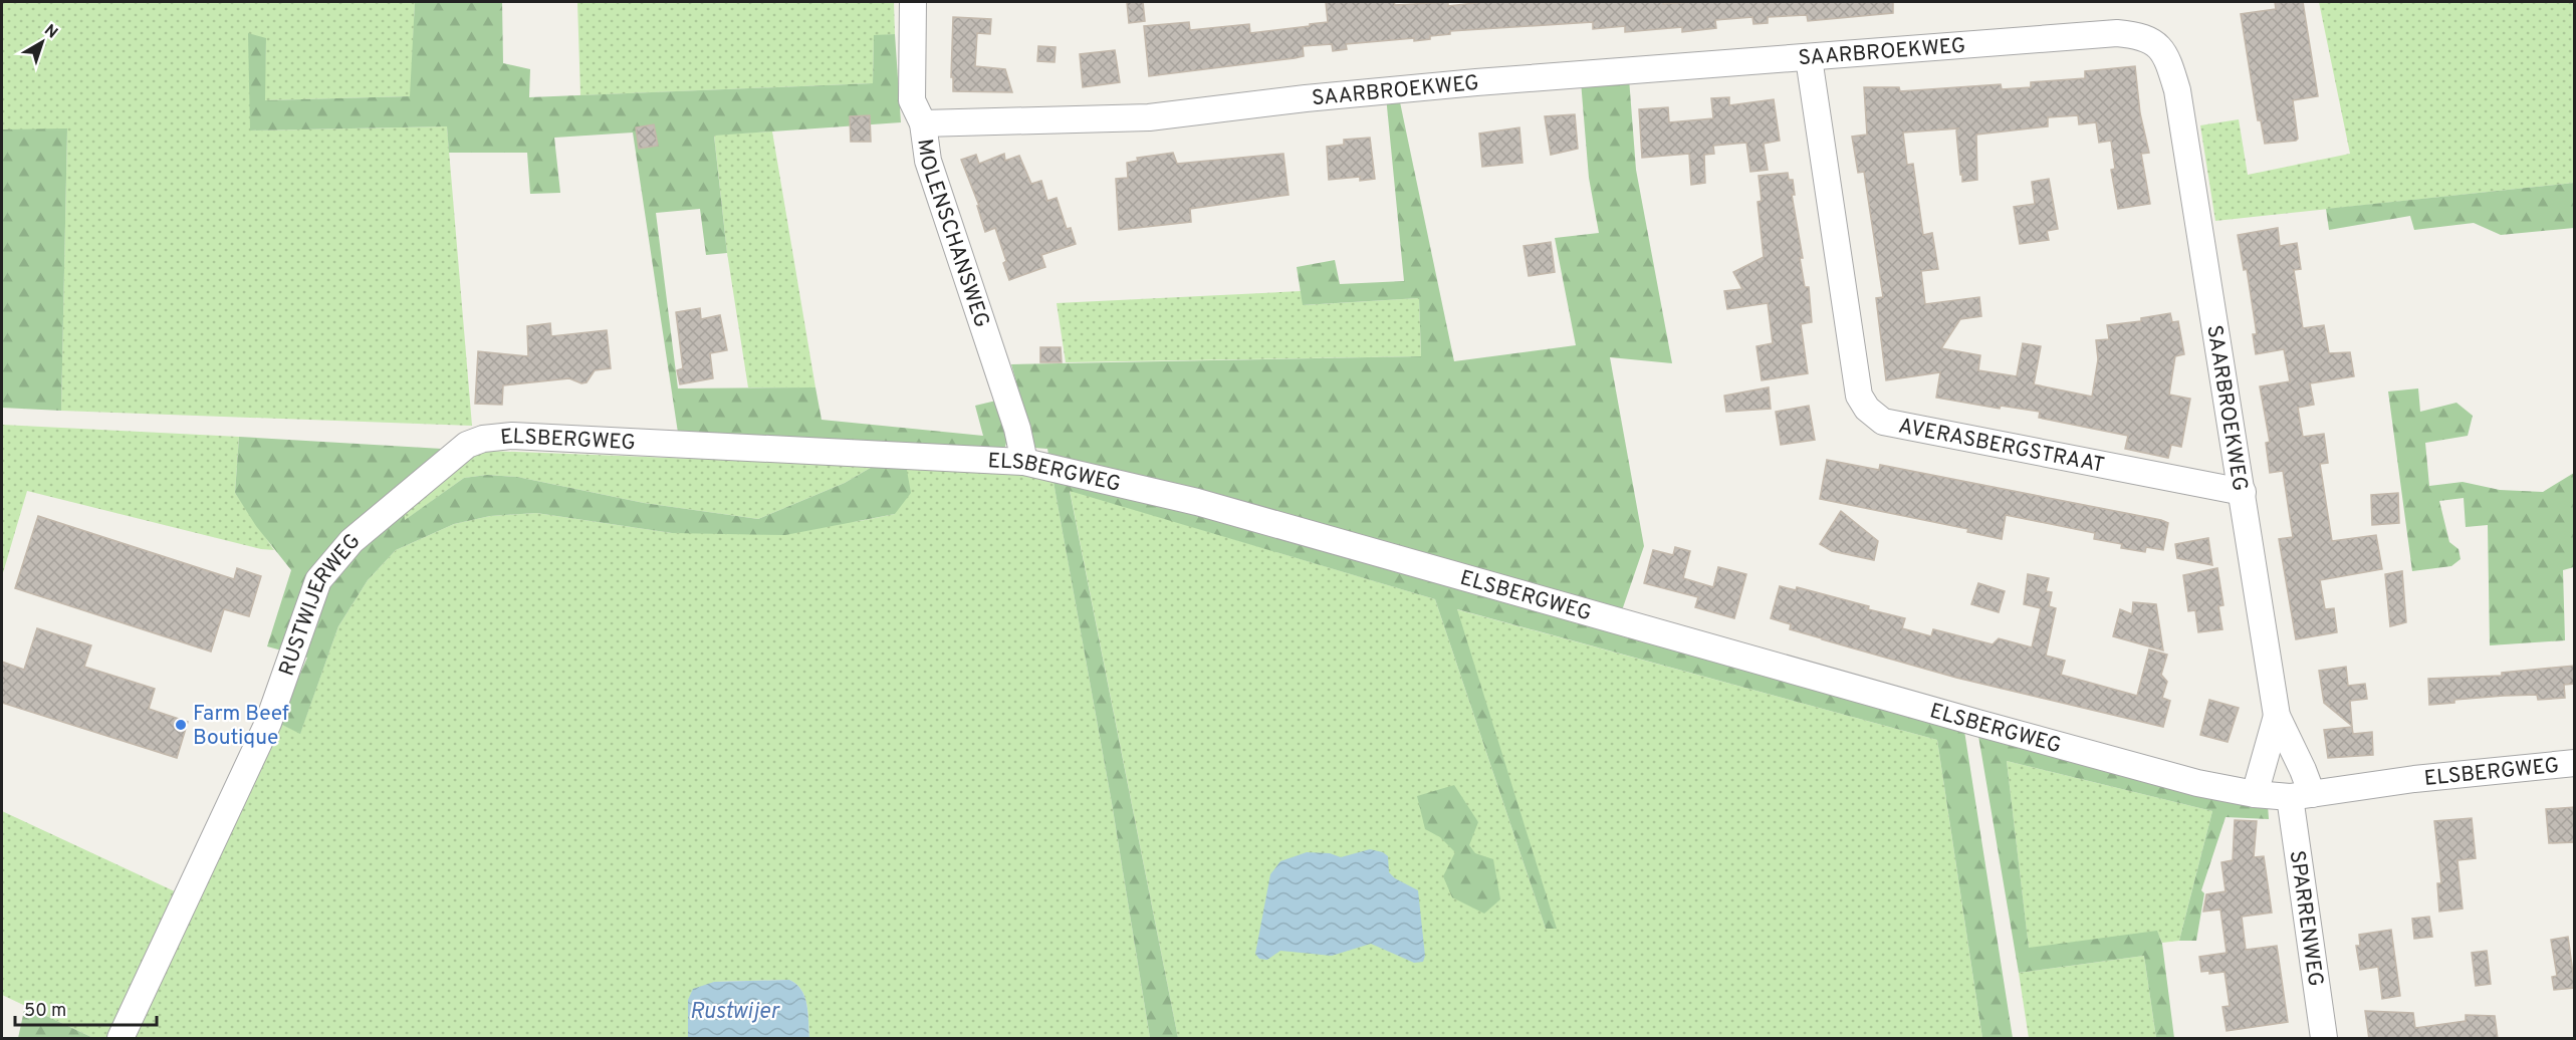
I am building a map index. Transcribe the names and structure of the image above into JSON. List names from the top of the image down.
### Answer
{
  "streets": {
    "street": [
      "SAARBROEKWEG",
      "MOLENSCHANSWEG",
      "ELSBERGWEG",
      "AVERASBERGSTRAAT",
      "RUSTWIJERWEG",
      "SPARRENWEG"
    ]
  },
  "crossings": [
    ["SAARBROEKWEG", "MOLENSCHANSWEG"],
    ["SAARBROEKWEG", "ELSBERGWEG"],
    ["SAARBROEKWEG", "AVERASBERGSTRAAT"],
    ["SAARBROEKWEG", "SPARRENWEG"],
    ["MOLENSCHANSWEG", "ELSBERGWEG"],
    ["ELSBERGWEG", "RUSTWIJERWEG"],
    ["ELSBERGWEG", "SPARRENWEG"]
  ],
  "water": ["Rustwijer"],
  "places": ["Farm Beef Boutique"],
  "scale_bar": "50 m",
  "north": "top right"
}
